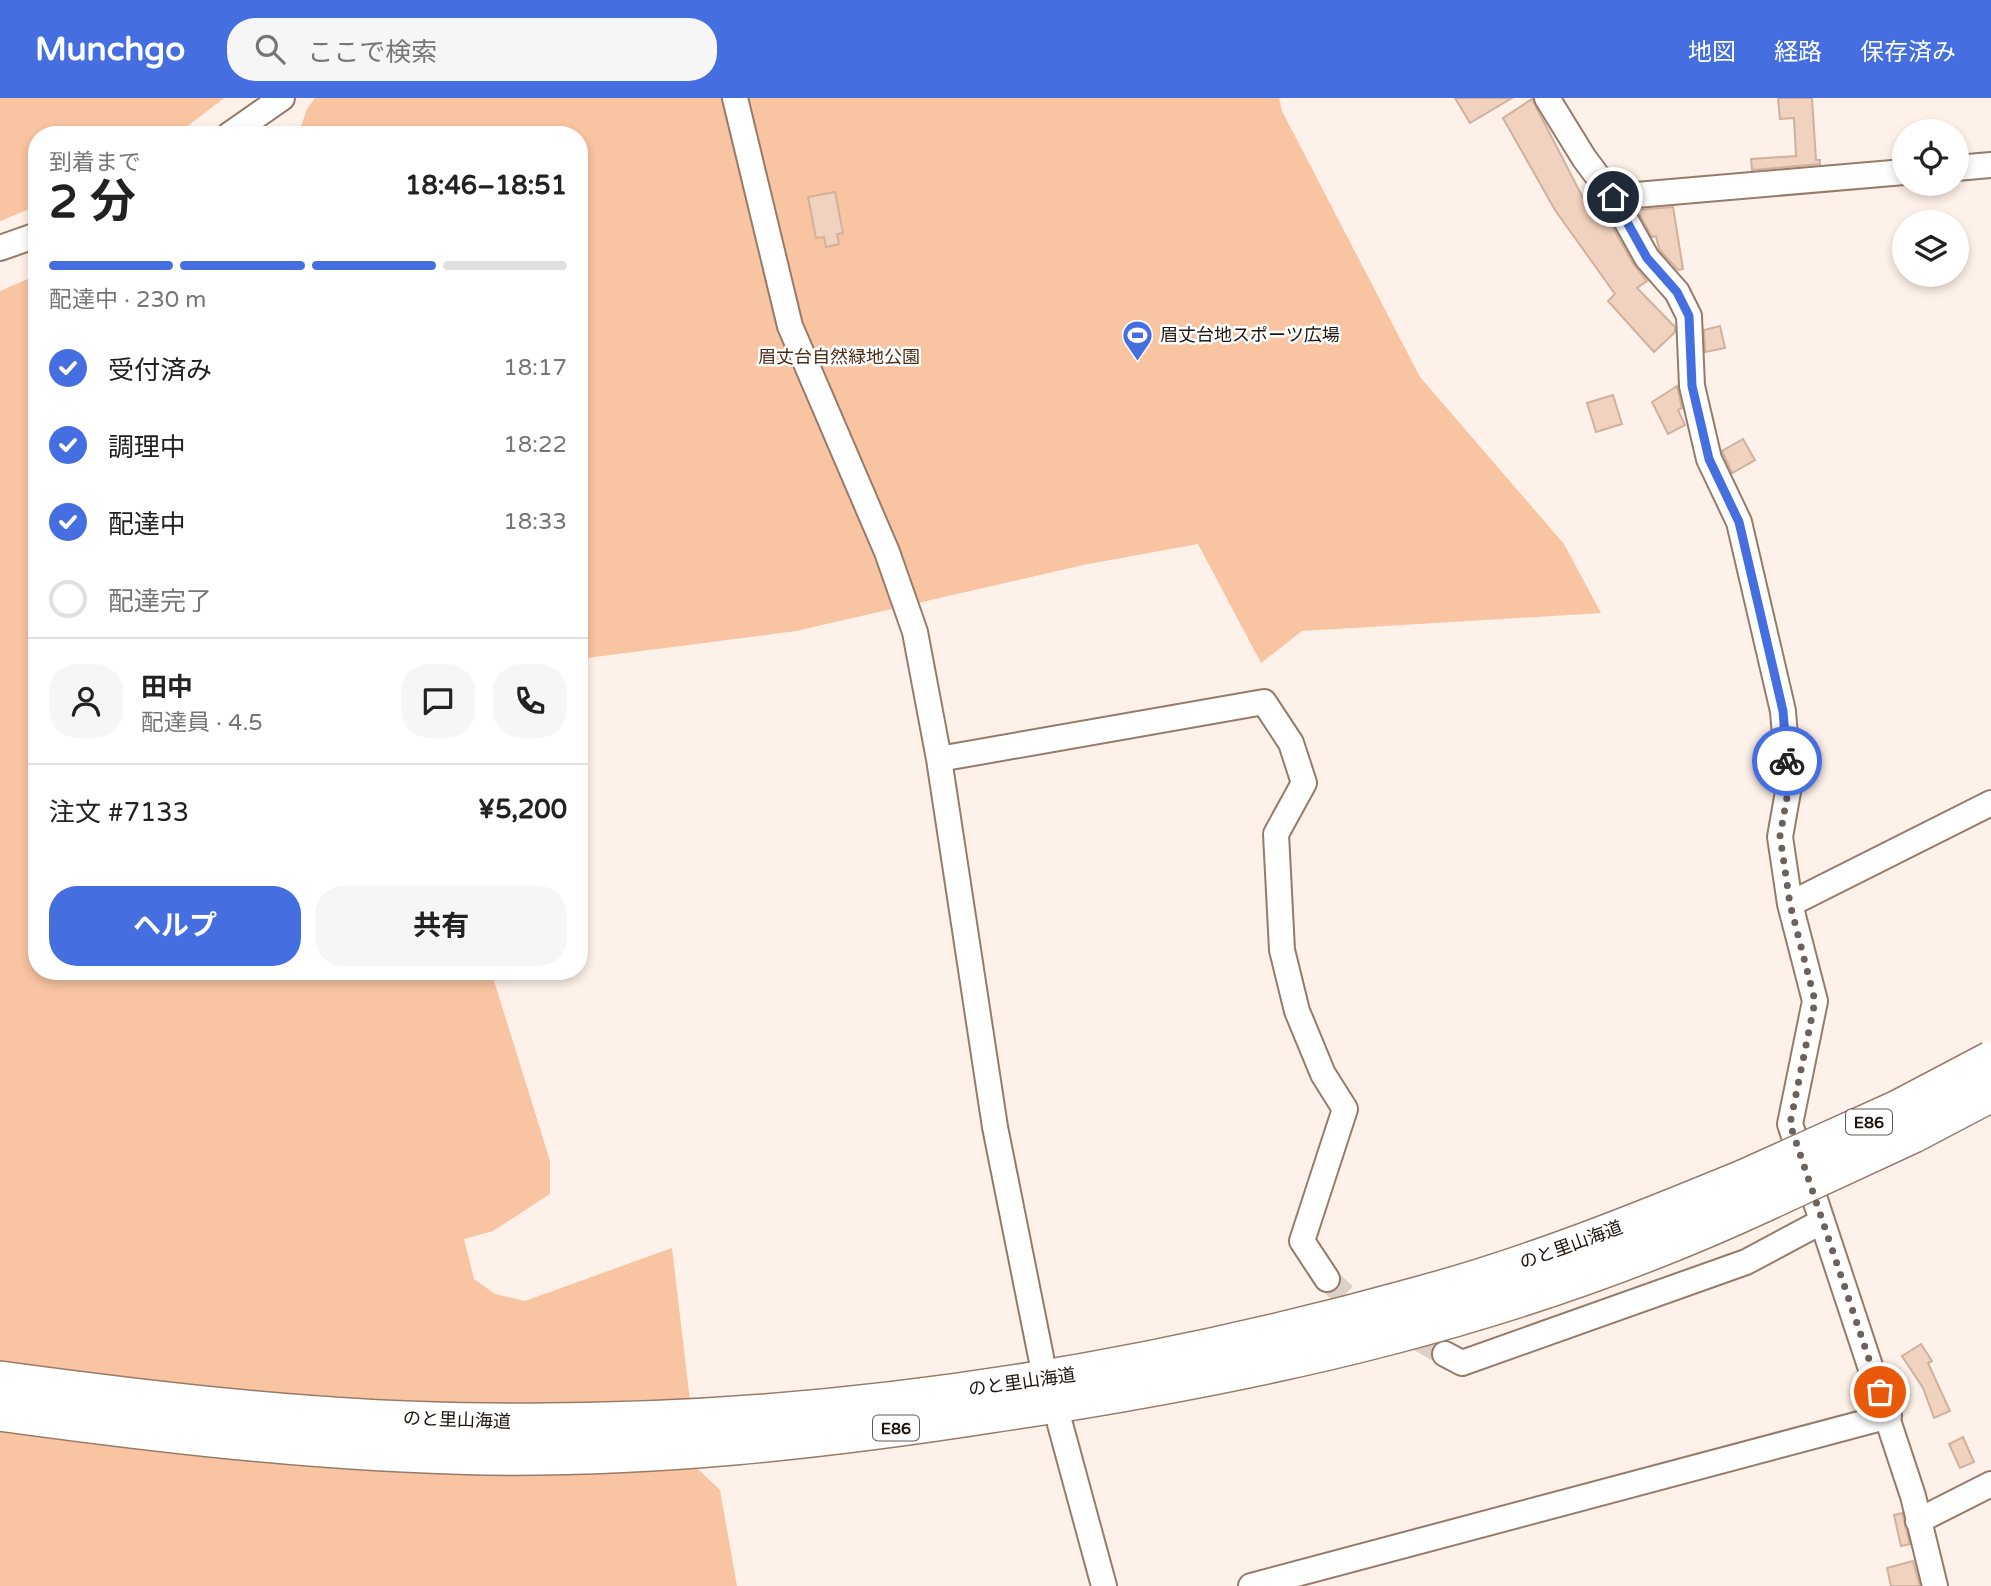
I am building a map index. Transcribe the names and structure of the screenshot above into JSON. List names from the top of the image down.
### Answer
{
  "streets": {
    "highway": ["E86", "のと里山海道"]
  },
  "parks": ["眉丈台自然緑地公園"],
  "places": {
    "sports": ["眉丈台地スポーツ広場"]
  },
  "page": {
    "header": "Munchgo",
    "search": "ここで検索",
    "nav": ["地図", "経路", "保存済み"],
    "heading": ["2 分", "到着まで", "18:46–18:51"],
    "panel": [
      "田中",
      "配達員 · 4.5",
      "注文 #7133",
      "¥5,200"
    ],
    "bar": "配達中 · 230 m",
    "list": [
      ["受付済み", "18:17"],
      ["調理中", "18:22"],
      ["配達中", "18:33"],
      "配達完了"
    ],
    "buttons": ["ヘルプ", "共有"]
  }
}
